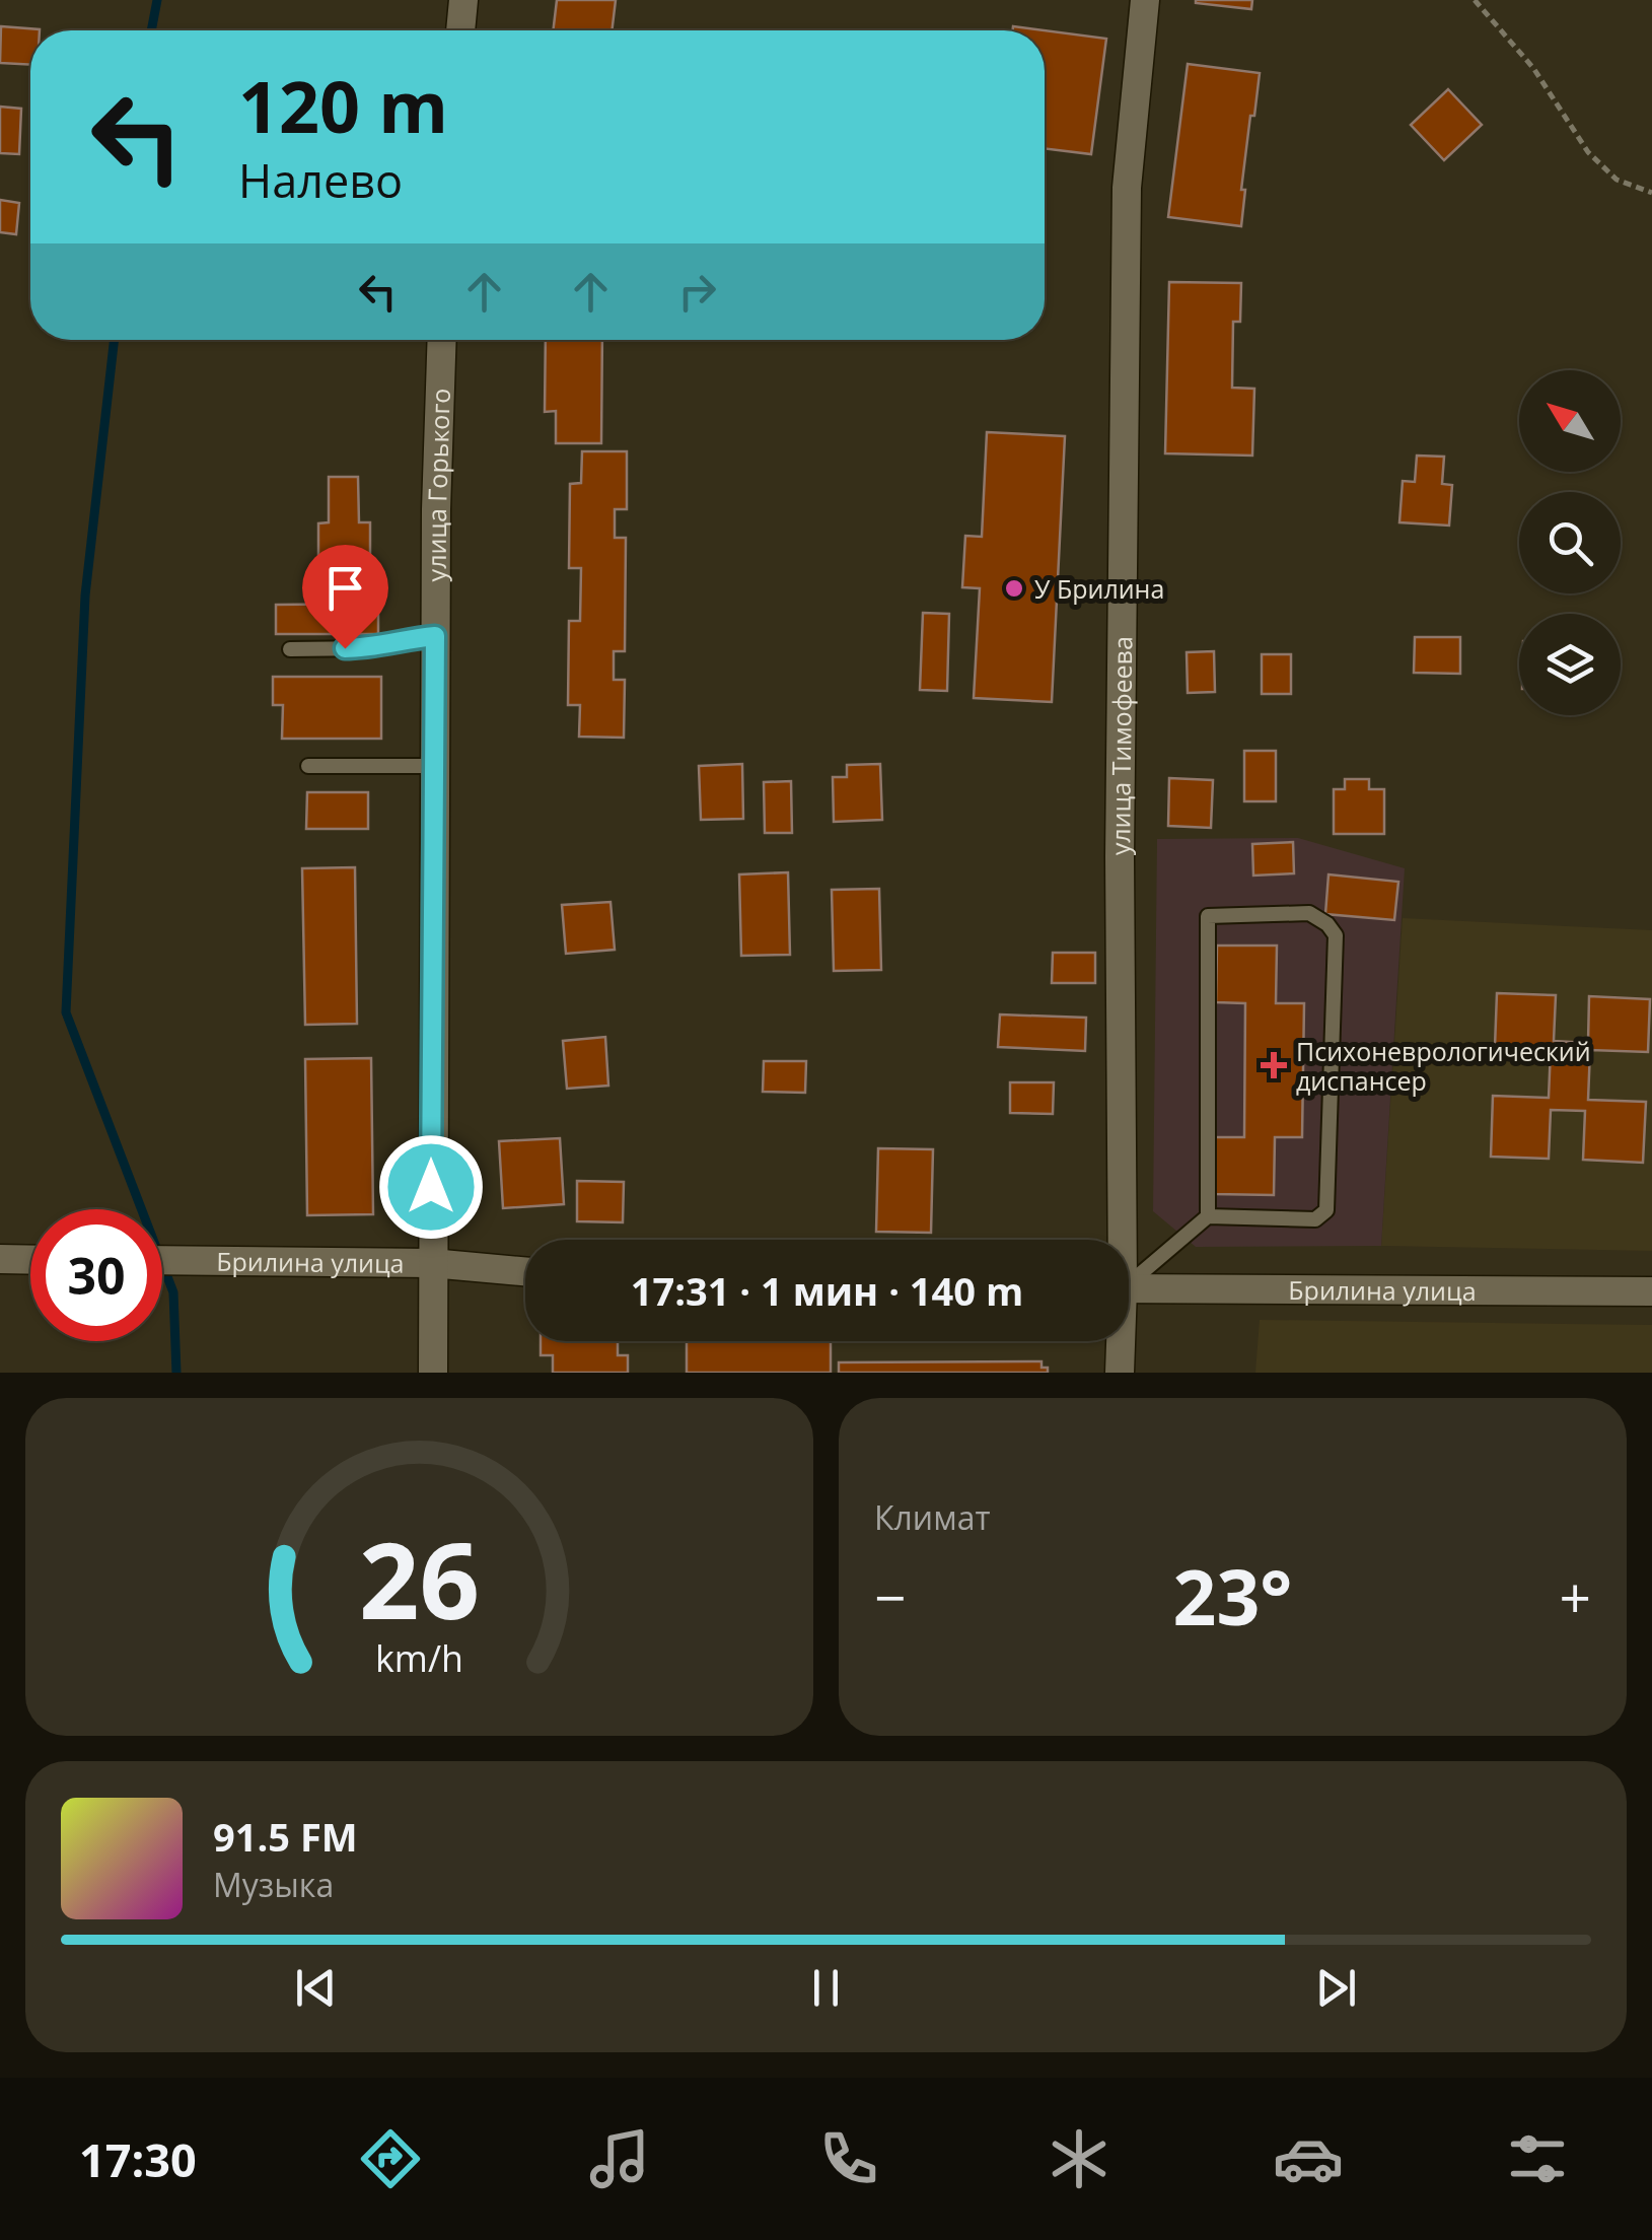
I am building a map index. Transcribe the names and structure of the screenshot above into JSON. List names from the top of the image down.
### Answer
{
  "streets": {
    "street": ["улица Горького", "улица Тимофеева", "Брилина улица"]
  },
  "crossings": [
    ["улица Горького", "Брилина улица"]
  ],
  "places": {
    "other": ["У Брилина"],
    "health": ["Психоневрологический диспансер"]
  },
  "north": "top left",
  "page": {
    "turn": ["120 m", "Налево"],
    "limit": "30",
    "trip": "17:31 · 1 мин · 140 m",
    "tile": "Климат",
    "heat": ["−", "23°", "+"],
    "song": ["91.5 FM", "Музыка"],
    "tabs": "17:30",
    "gauge": ["26", "km/h"]
  }
}
